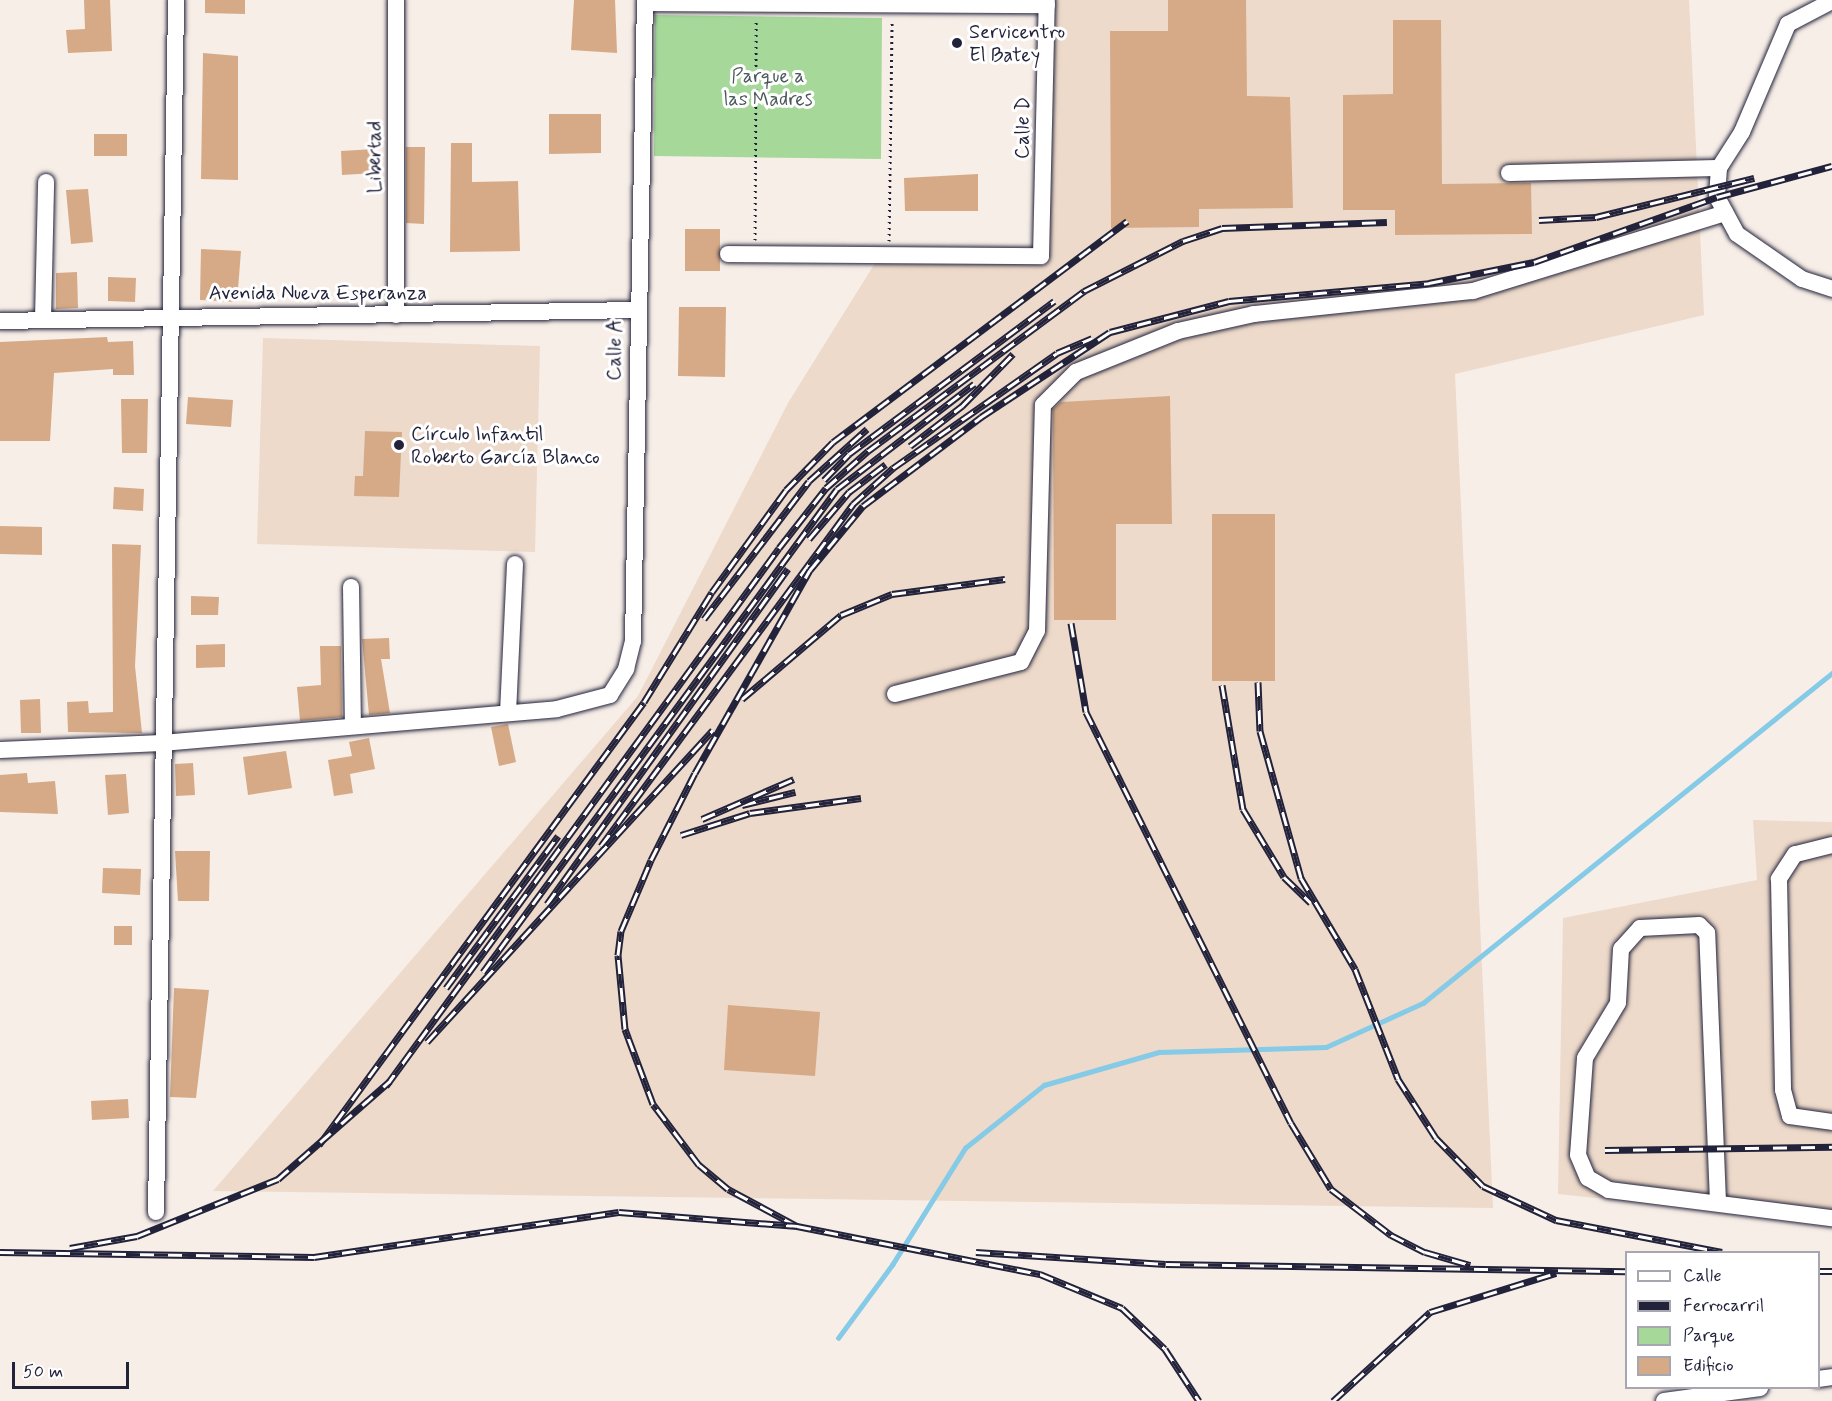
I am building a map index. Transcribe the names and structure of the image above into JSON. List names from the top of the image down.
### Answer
{
  "streets": {
    "street": [
      "Calle D",
      "Libertad",
      "Avenida Nueva Esperanza",
      "Calle A"
    ]
  },
  "crossings": [
    ["Libertad", "Avenida Nueva Esperanza"],
    ["Avenida Nueva Esperanza", "Calle A"]
  ],
  "parks": ["Parque a las Madres"],
  "places": ["Servicentro El Batey", "Círculo Infantil Roberto García Blanco"],
  "legend": [
    "Calle",
    "Ferrocarril",
    "Parque",
    "Edificio"
  ],
  "scale_bar": "50 m"
}
